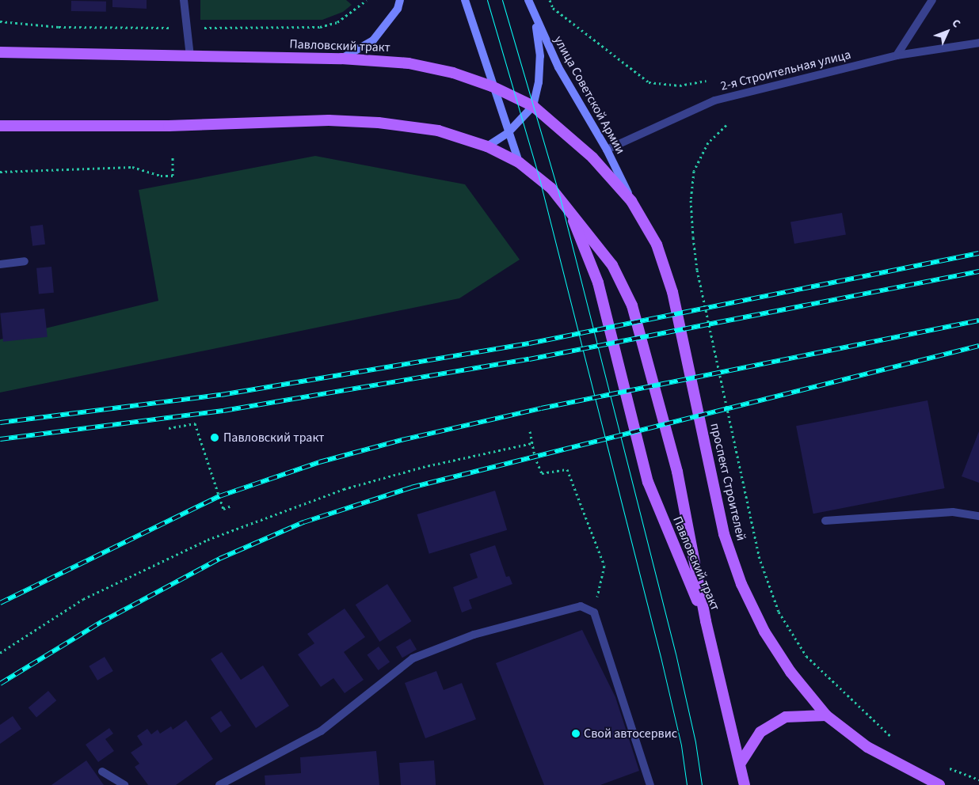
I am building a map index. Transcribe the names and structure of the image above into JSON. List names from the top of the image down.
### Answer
{
  "streets": {
    "main road": ["Павловский тракт", "улица Советской Армии", "проспект Строителей"],
    "street": ["2-я Строительная улица"]
  },
  "crossings": [
    ["Павловский тракт", "улица Советской Армии"],
    ["Павловский тракт", "проспект Строителей"],
    ["2-я Строительная улица", "улица Советской Армии"],
    ["улица Советской Армии", "проспект Строителей"]
  ],
  "places": ["Павловский тракт", "Свой автосервис"],
  "north": "top right"
}
